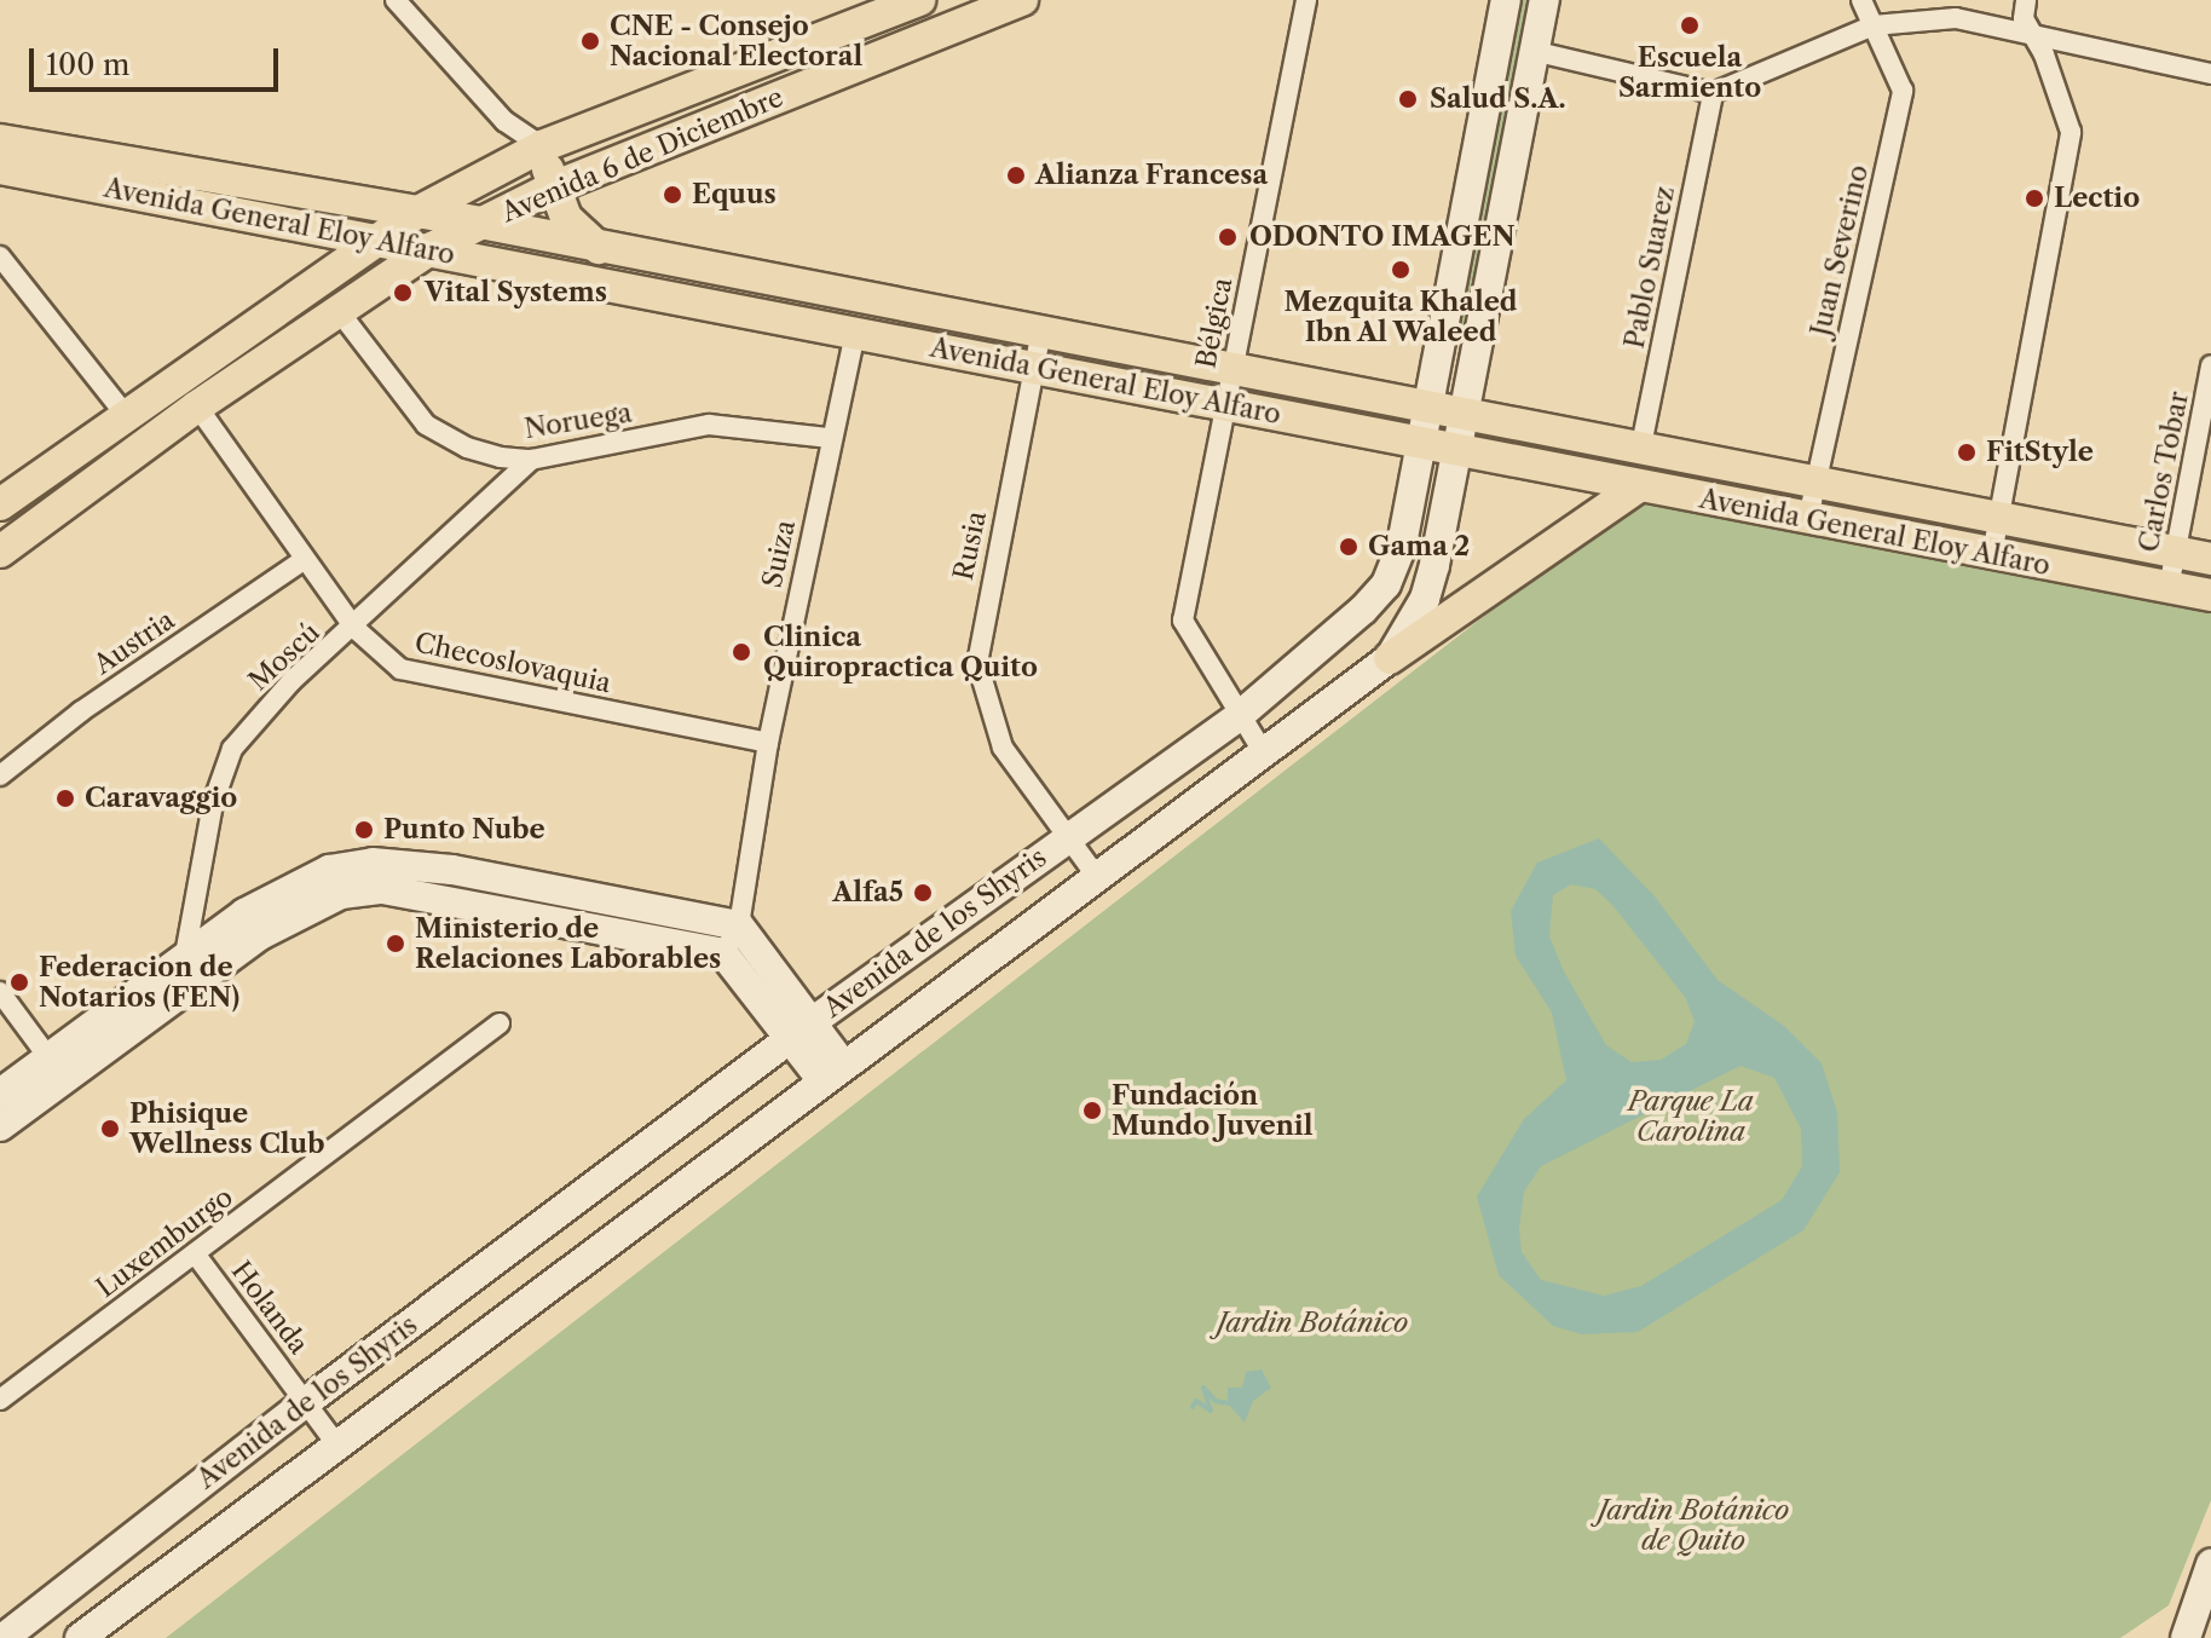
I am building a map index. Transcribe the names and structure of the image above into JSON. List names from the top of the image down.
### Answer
{
  "streets": {
    "main road": ["Avenida 6 de Diciembre", "Avenida General Eloy Alfaro", "Avenida de los Shyris"],
    "street": [
      "Juan Severino",
      "Pablo Suarez",
      "Bélgica",
      "Noruega",
      "Carlos Tobar",
      "Rusia",
      "Suiza",
      "Austria",
      "Moscú",
      "Checoslovaquia",
      "Luxemburgo",
      "Holanda"
    ]
  },
  "crossings": [
    ["Avenida 6 de Diciembre", "Avenida General Eloy Alfaro"],
    ["Avenida 6 de Diciembre", "Noruega"],
    ["Avenida 6 de Diciembre", "Checoslovaquia"],
    ["Avenida General Eloy Alfaro", "Juan Severino"],
    ["Avenida General Eloy Alfaro", "Pablo Suarez"],
    ["Avenida General Eloy Alfaro", "Bélgica"],
    ["Avenida General Eloy Alfaro", "Carlos Tobar"],
    ["Avenida General Eloy Alfaro", "Rusia"],
    ["Avenida General Eloy Alfaro", "Suiza"],
    ["Avenida General Eloy Alfaro", "Avenida de los Shyris"],
    ["Bélgica", "Avenida de los Shyris"],
    ["Noruega", "Suiza"],
    ["Noruega", "Moscú"],
    ["Rusia", "Avenida de los Shyris"],
    ["Suiza", "Checoslovaquia"],
    ["Austria", "Checoslovaquia"],
    ["Moscú", "Checoslovaquia"],
    ["Avenida de los Shyris", "Holanda"],
    ["Luxemburgo", "Holanda"]
  ],
  "parks": ["Parque La Carolina", "Jardin Botánico", "Jardin Botánico de Quito"],
  "places": [
    "Escuela Sarmiento",
    "CNE - Consejo Nacional Electoral",
    "Salud S.A.",
    "Alianza Francesa",
    "Equus",
    "Lectio",
    "ODONTO IMAGEN",
    "Mezquita Khaled Ibn Al Waleed",
    "Vital Systems",
    "FitStyle",
    "Gama 2",
    "Clinica Quiropractica Quito",
    "Caravaggio",
    "Punto Nube",
    "Alfa5",
    "Ministerio de Relaciones Laborables",
    "Federacion de Notarios (FEN)",
    "Fundación Mundo Juvenil",
    "Phisique Wellness Club"
  ],
  "scale_bar": "100 m"
}
